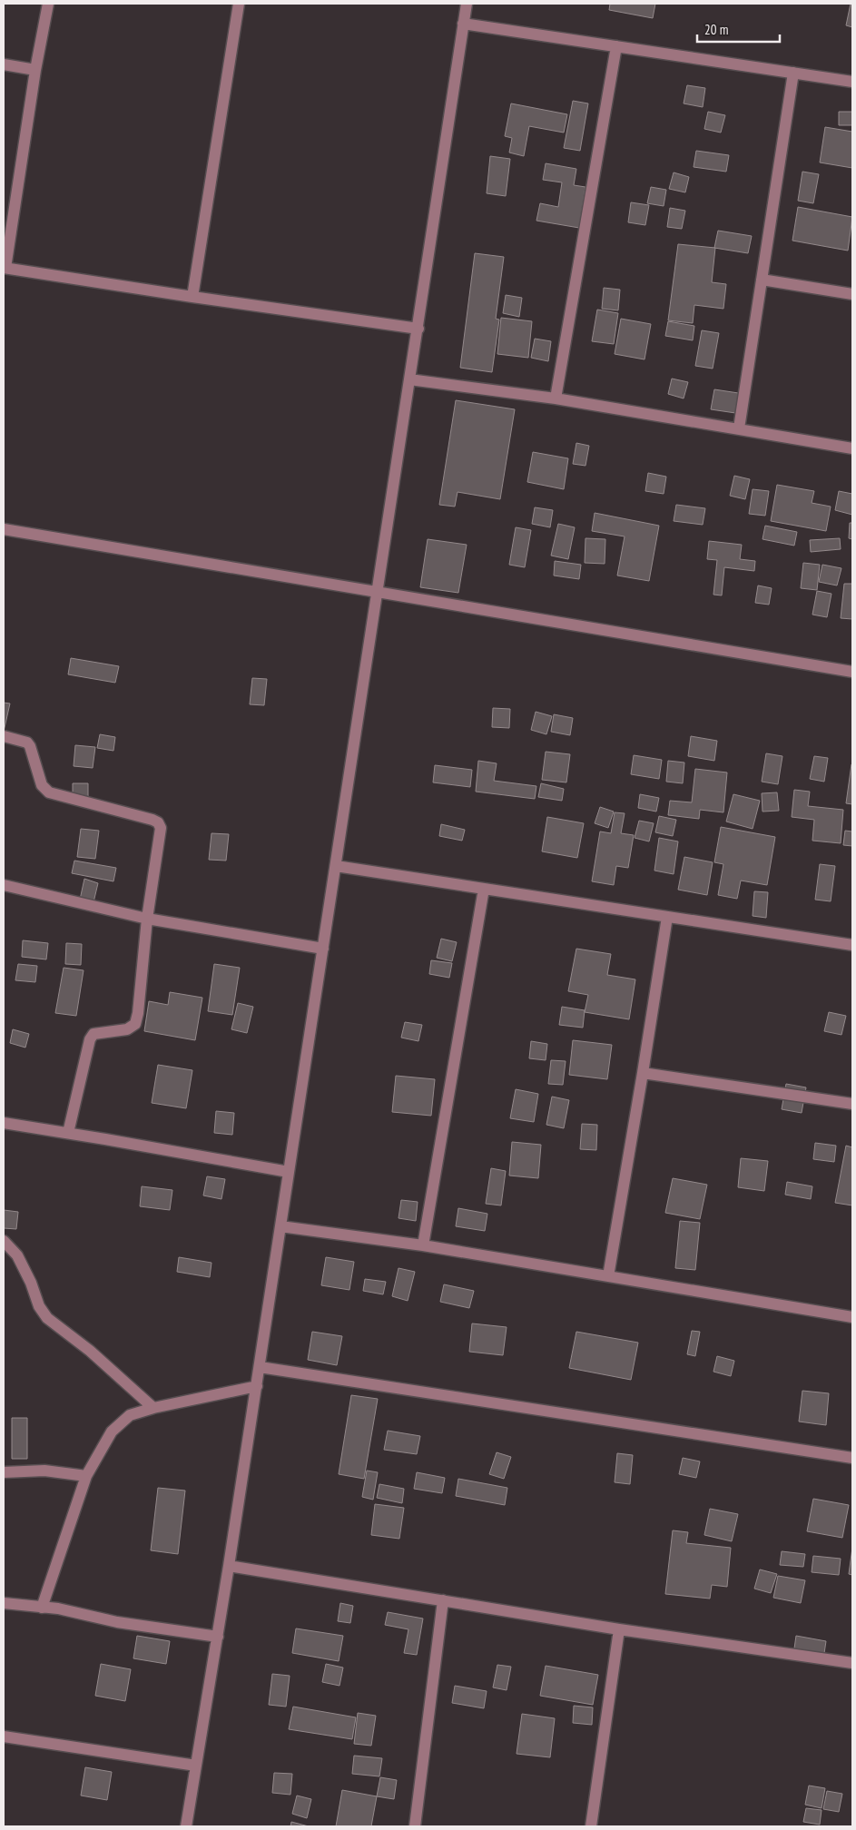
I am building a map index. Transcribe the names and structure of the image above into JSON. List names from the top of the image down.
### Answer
{
  "scale_bar": "20 m"
}
